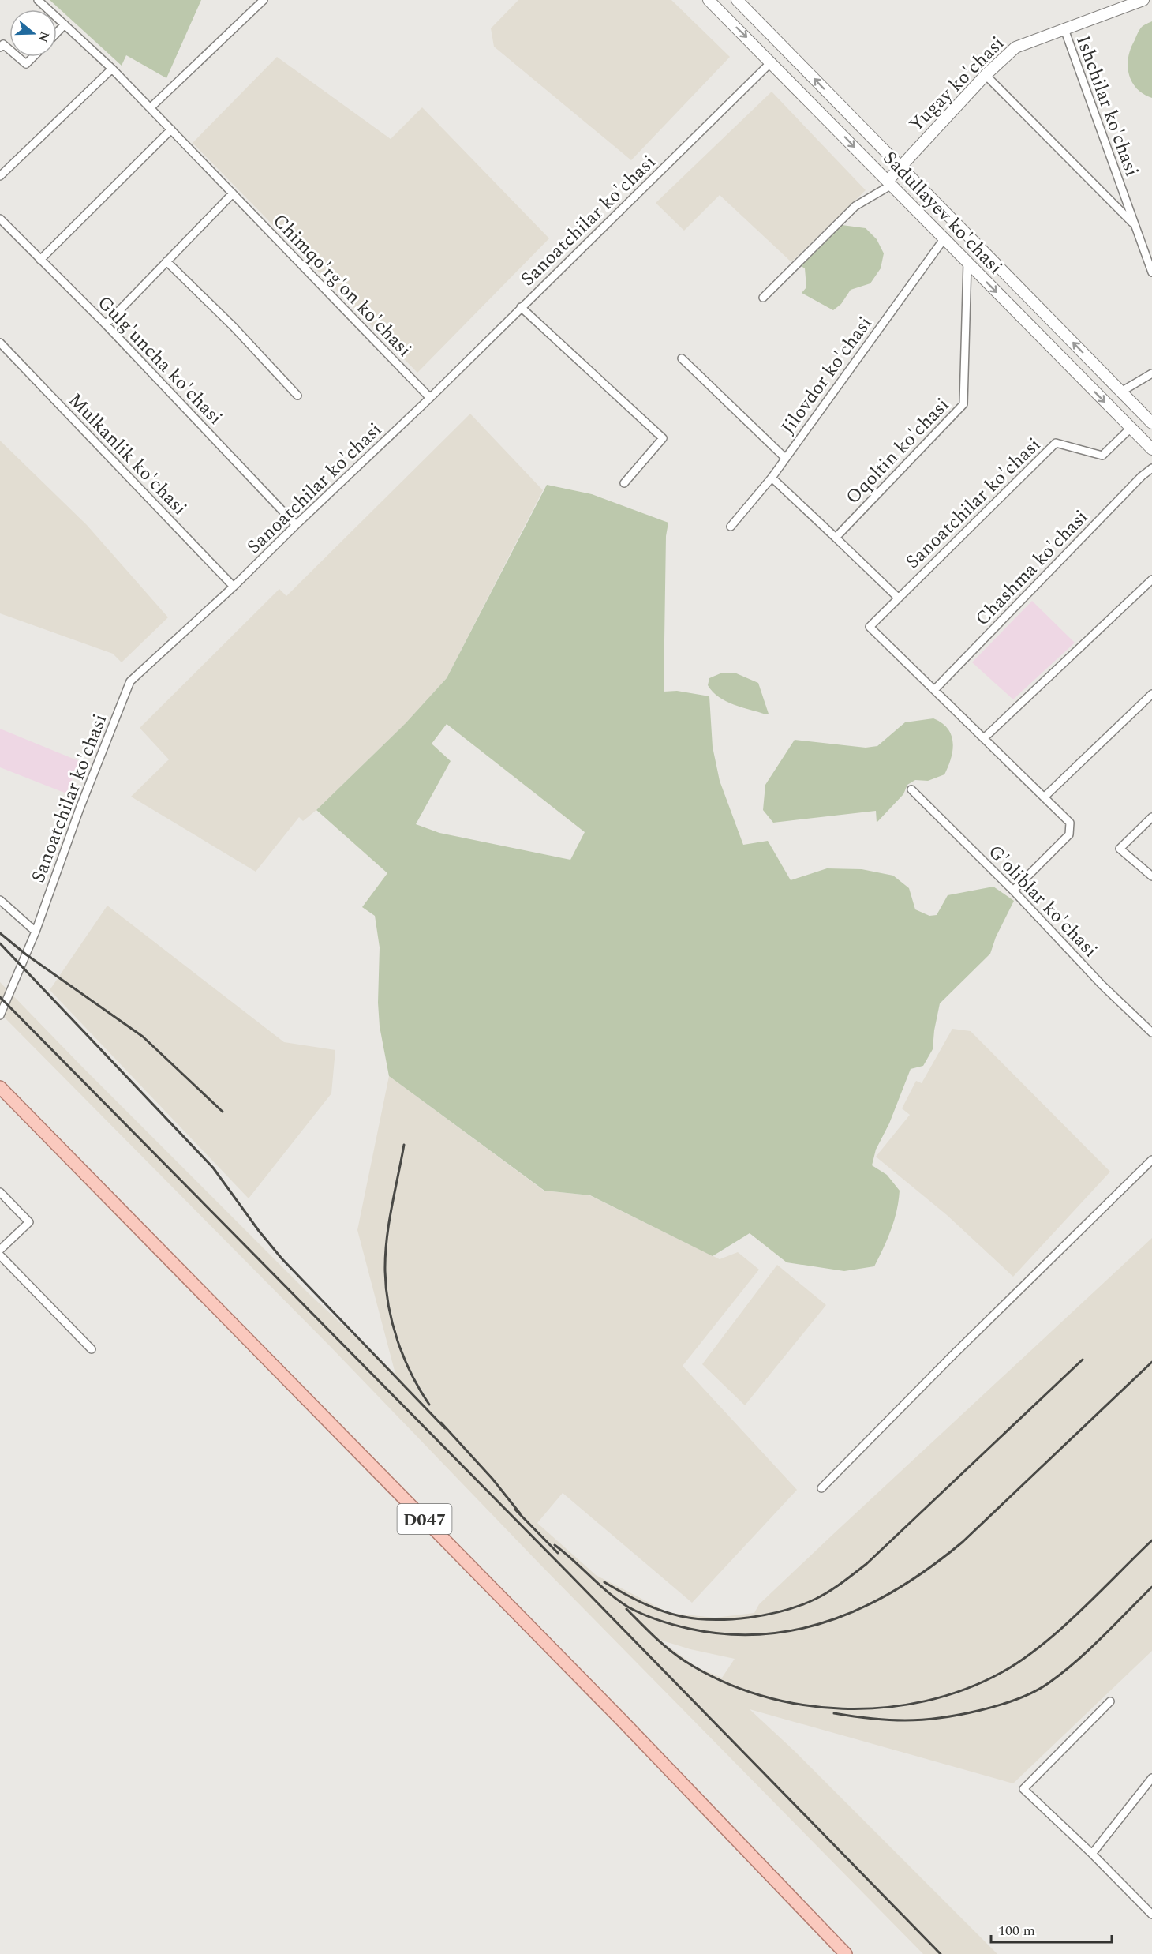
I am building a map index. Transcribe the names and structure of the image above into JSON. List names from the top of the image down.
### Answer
{
  "streets": {
    "main road": ["Yugay ko'chasi", "Sadullayev ko'chasi", "D047"],
    "street": [
      "Ishchilar ko'chasi",
      "Sanoatchilar ko'chasi",
      "Chimqo'rg'on ko'chasi",
      "Gulg'uncha ko'chasi",
      "Jilovdor ko'chasi",
      "Oqoltin ko'chasi",
      "Mulkanlik ko'chasi",
      "Chashma ko'chasi",
      "G'oliblar ko'chasi"
    ]
  },
  "crossings": [
    ["Yugay ko'chasi", "Ishchilar ko'chasi"],
    ["Yugay ko'chasi", "Sadullayev ko'chasi"],
    ["Sadullayev ko'chasi", "Sanoatchilar ko'chasi"],
    ["Sadullayev ko'chasi", "Jilovdor ko'chasi"],
    ["Sadullayev ko'chasi", "Oqoltin ko'chasi"],
    ["Sanoatchilar ko'chasi", "Chimqo'rg'on ko'chasi"],
    ["Sanoatchilar ko'chasi", "Gulg'uncha ko'chasi"],
    ["Sanoatchilar ko'chasi", "Mulkanlik ko'chasi"],
    ["Sanoatchilar ko'chasi", "Chashma ko'chasi"]
  ],
  "scale_bar": "100 m",
  "north": "right"
}
